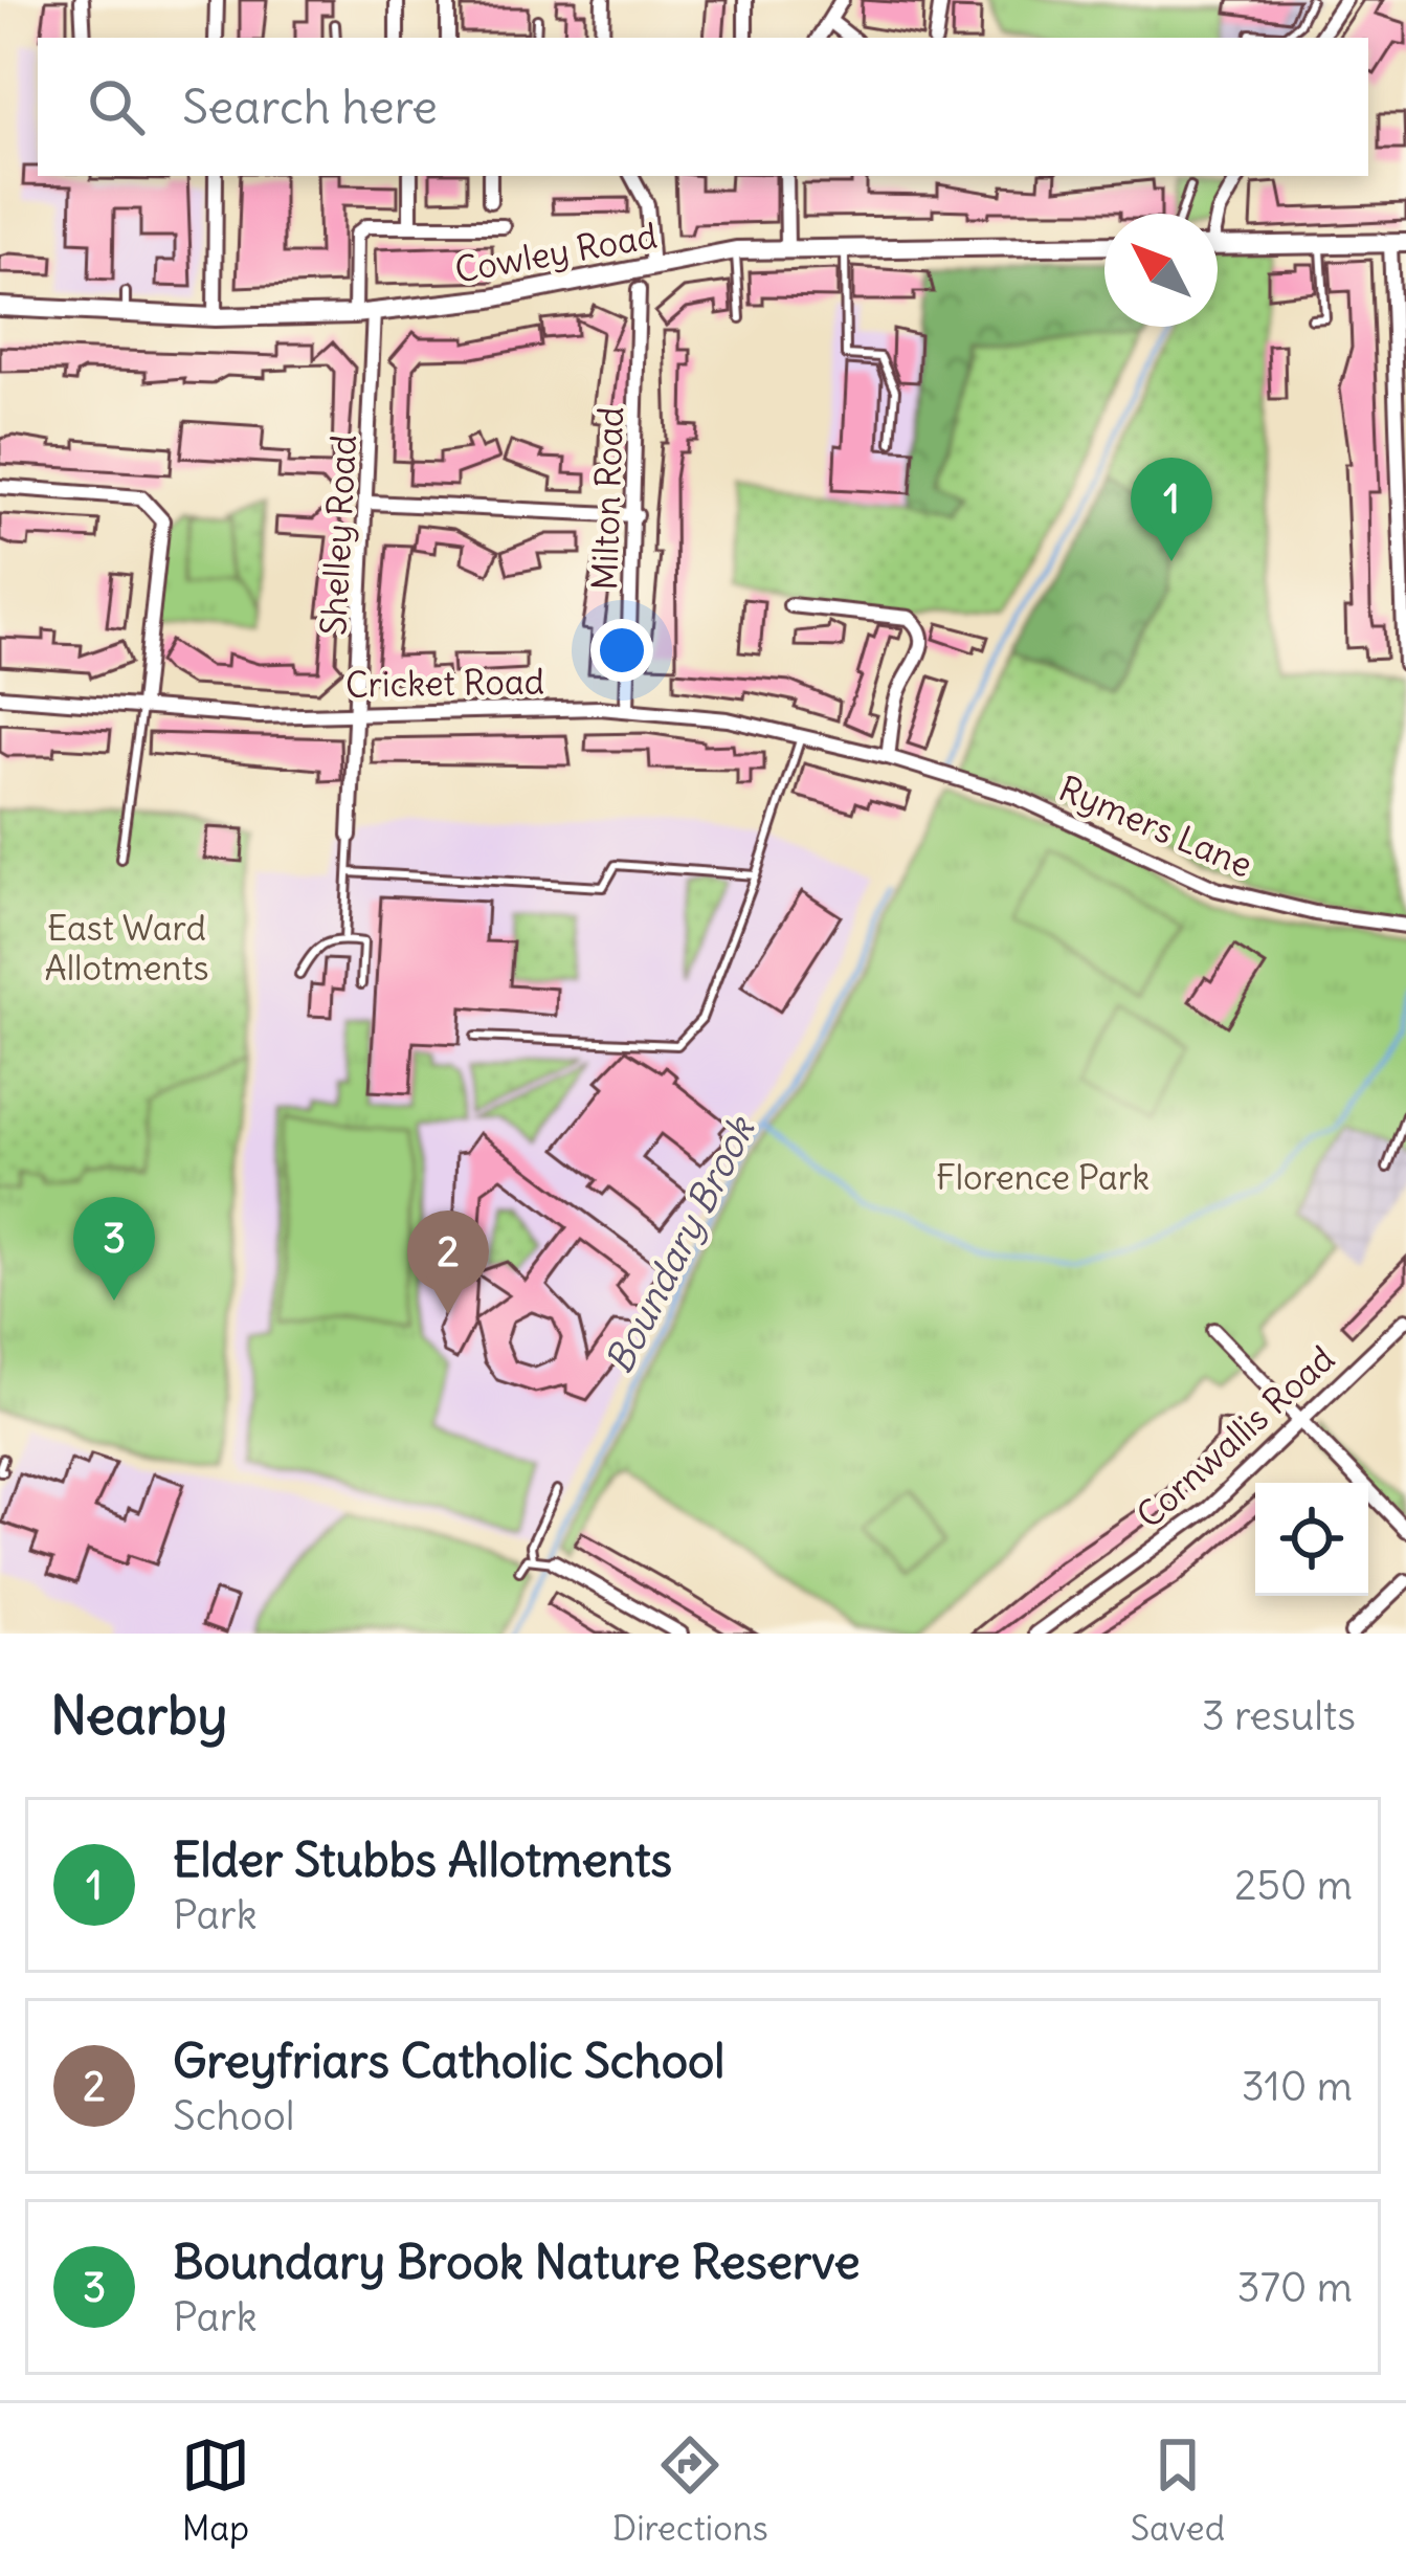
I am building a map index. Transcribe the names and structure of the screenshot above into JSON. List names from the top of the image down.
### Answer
{
  "streets": {
    "main road": ["Cowley Road"],
    "street": [
      "Milton Road",
      "Shelley Road",
      "Cricket Road",
      "Rymers Lane",
      "Cornwallis Road"
    ]
  },
  "crossings": [
    ["Cowley Road", "Shelley Road"],
    ["Milton Road", "Cricket Road"],
    ["Shelley Road", "Cricket Road"],
    ["Cricket Road", "Rymers Lane"]
  ],
  "water": ["Boundary Brook"],
  "parks": ["East Ward Allotments", "Florence Park"],
  "north": "top left",
  "page": {
    "search": "Search here",
    "pins": ["1", "3", "2"],
    "heading": ["Nearby", "3 results"],
    "list": [
      {
        "mark": "1",
        "name": "Elder Stubbs Allotments",
        "note": "Park",
        "value": "250 m"
      },
      {
        "mark": "2",
        "name": "Greyfriars Catholic School",
        "note": "School",
        "value": "310 m"
      },
      {
        "mark": "3",
        "name": "Boundary Brook Nature Reserve",
        "note": "Park",
        "value": "370 m"
      }
    ],
    "nav": ["Map", "Directions", "Saved"]
  }
}
